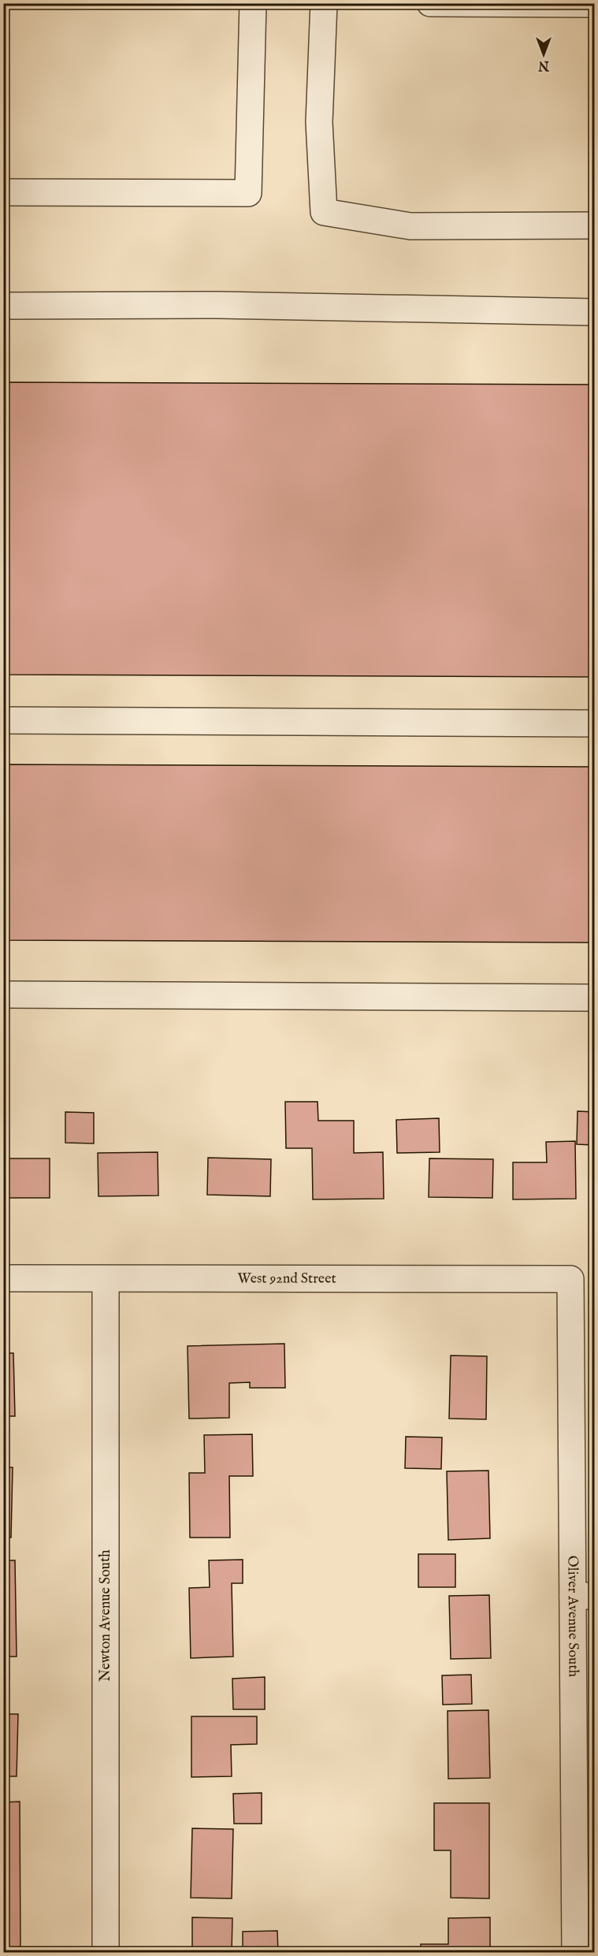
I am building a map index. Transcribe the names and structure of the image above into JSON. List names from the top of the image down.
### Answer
{
  "streets": {
    "street": ["West 92nd Street", "Newton Avenue South", "Oliver Avenue South"]
  },
  "crossings": [
    ["West 92nd Street", "Newton Avenue South"],
    ["West 92nd Street", "Oliver Avenue South"]
  ],
  "north": "bottom"
}
